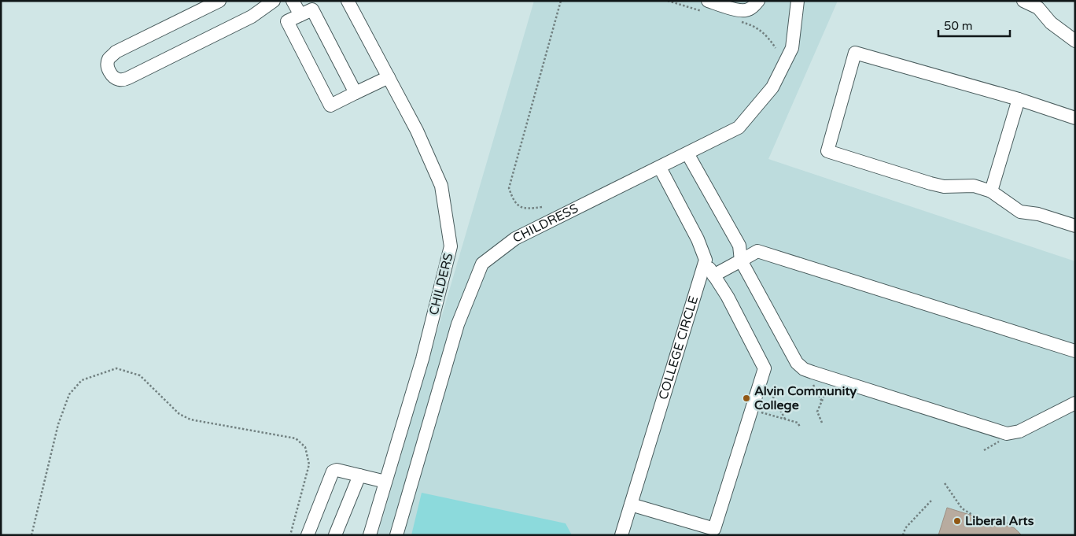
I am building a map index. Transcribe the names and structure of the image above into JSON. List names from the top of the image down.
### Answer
{
  "streets": {
    "street": ["CHILDRESS", "CHILDERS", "COLLEGE CIRCLE"]
  },
  "places": ["Alvin Community College", "Liberal Arts"],
  "scale_bar": "50 m"
}
